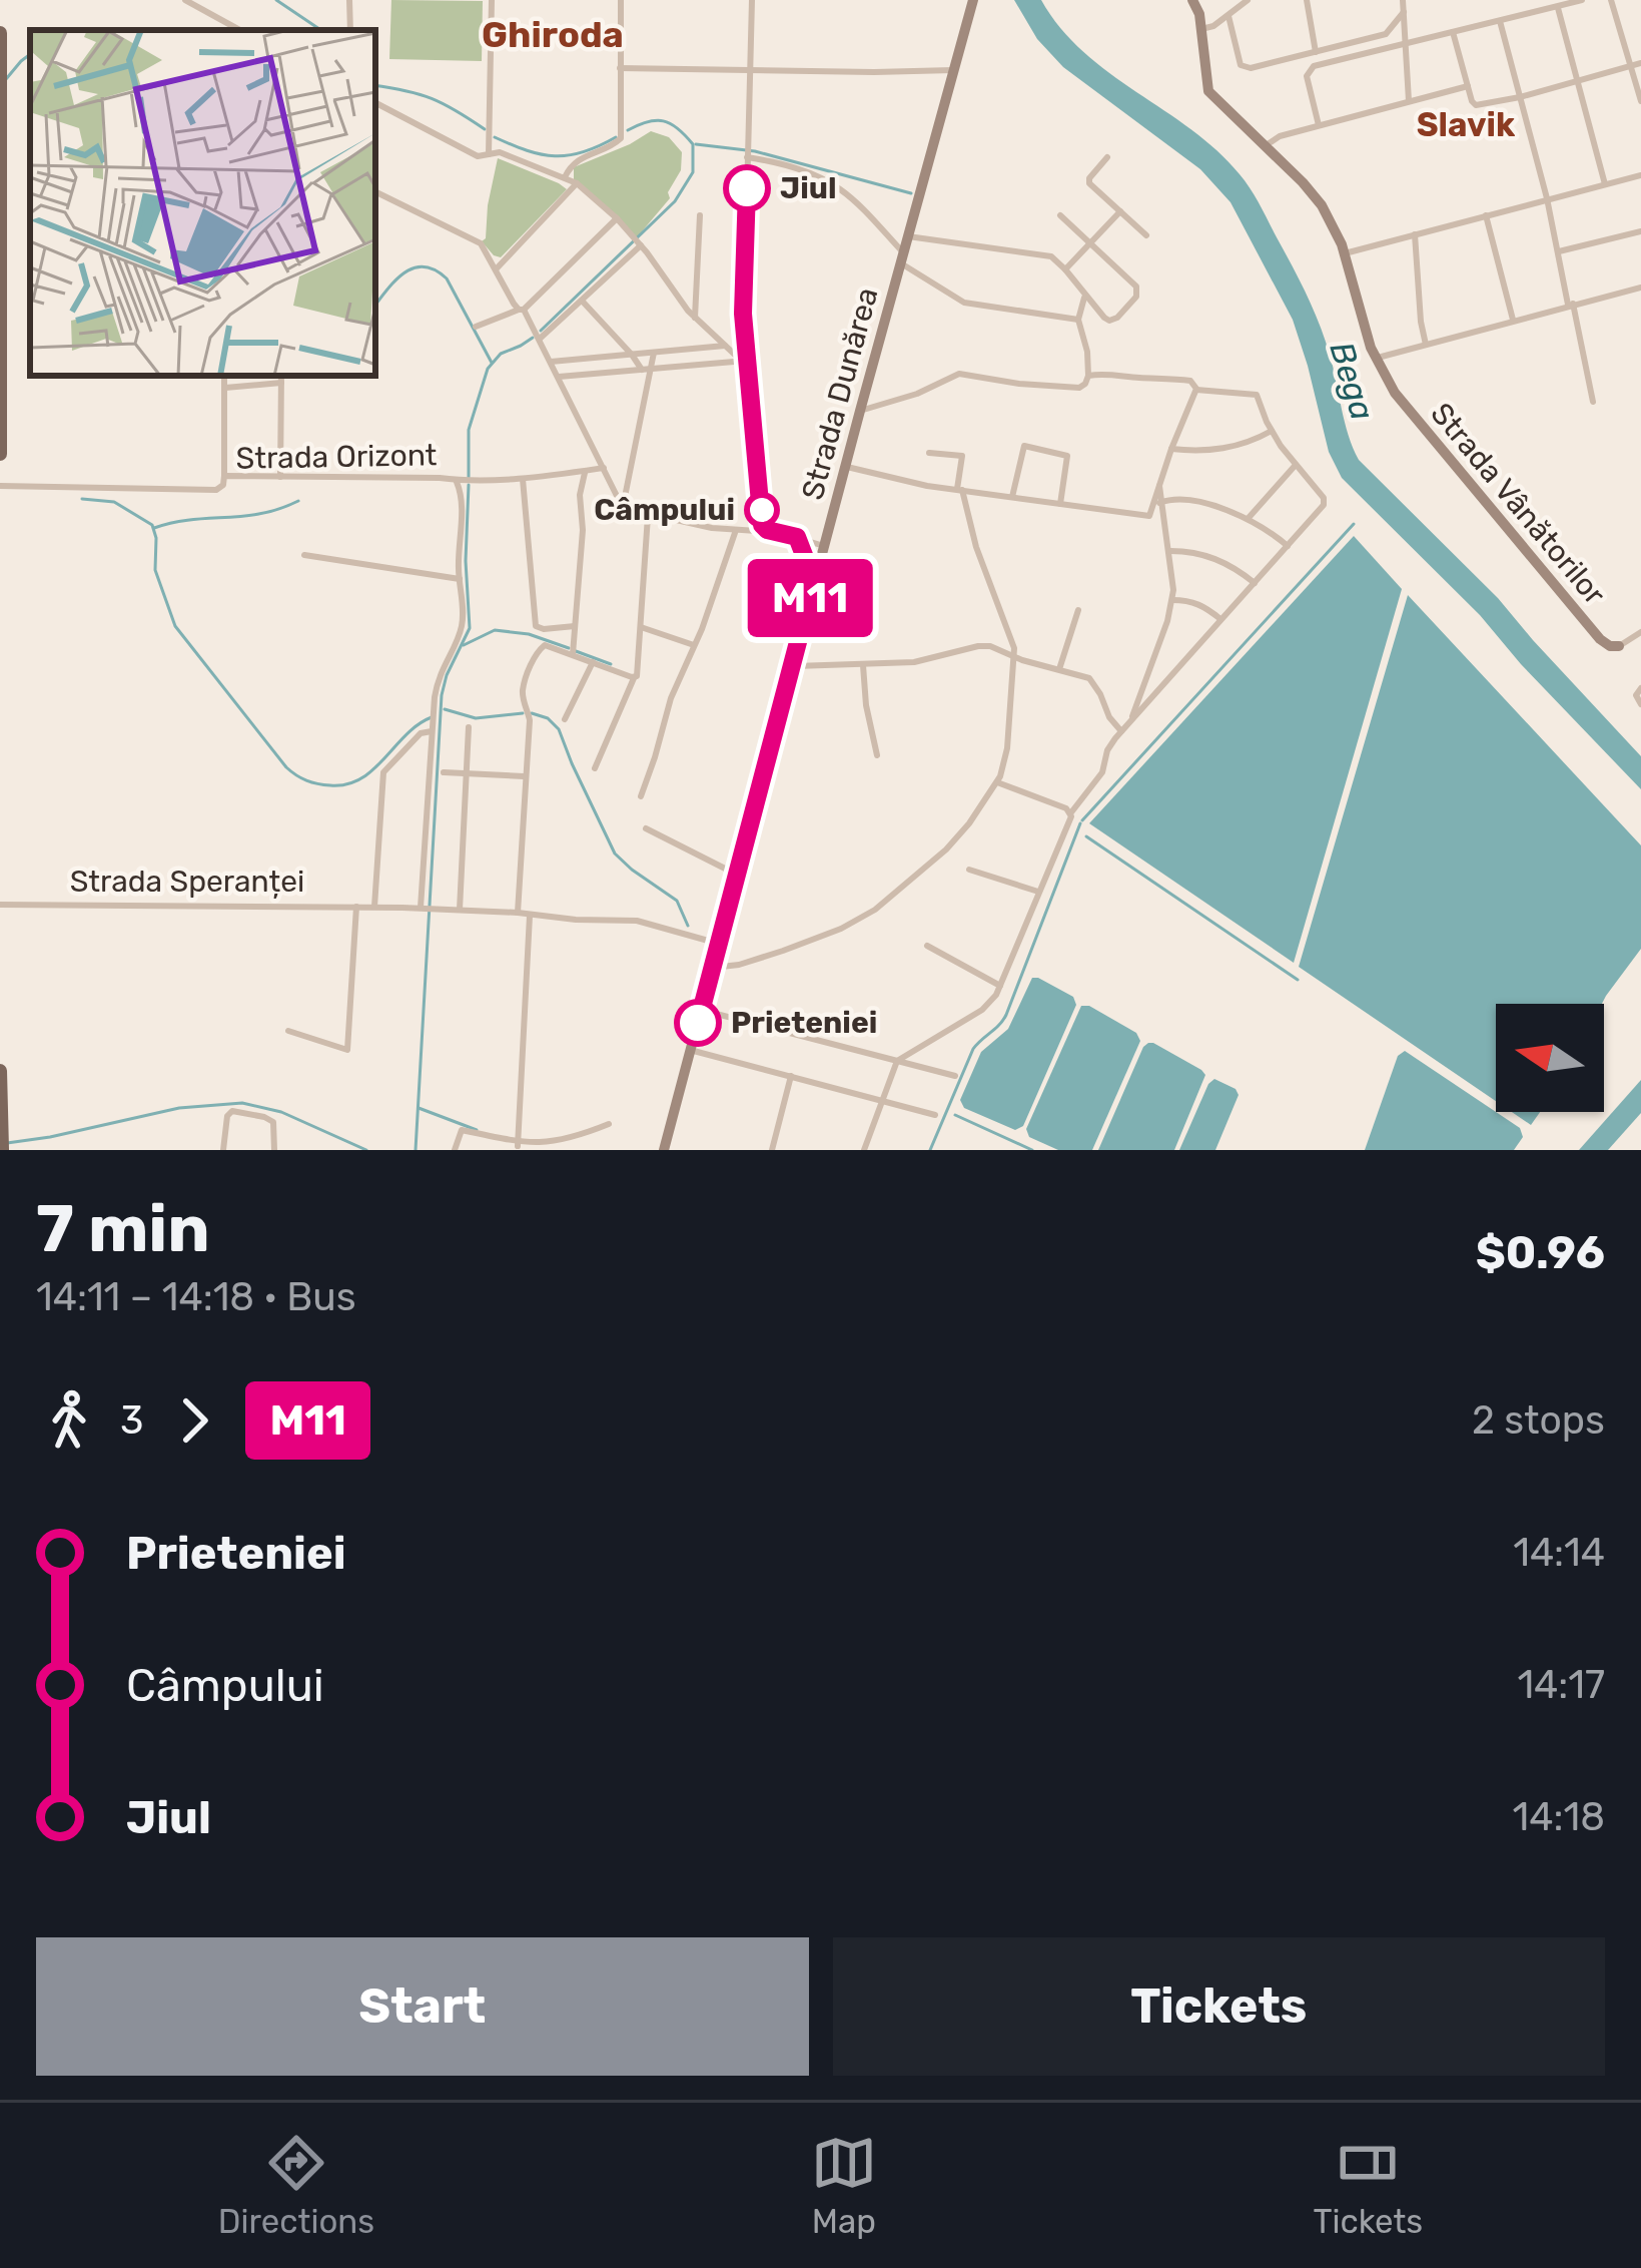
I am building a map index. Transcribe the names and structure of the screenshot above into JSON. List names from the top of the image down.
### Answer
{
  "streets": {
    "street": [
      "Strada Dunărea",
      "Strada Orizont",
      "Strada Vânătorilor",
      "Strada Speranței"
    ]
  },
  "crossings": [
    ["Strada Dunărea", "Strada Speranței"]
  ],
  "districts": ["Ghiroda", "Slavik"],
  "water": ["Bega"],
  "places": ["Jiul", "Câmpului", "Prieteniei"],
  "lines": ["bus line M11"],
  "north": "left",
  "page": {
    "on_map": "M11",
    "heading": ["7 min", "14:11 – 14:18 · Bus", "$0.96"],
    "legs": ["3", "M11", "2 stops"],
    "list": [
      {
        "name": "Prieteniei",
        "value": "14:14"
      },
      {
        "name": "Câmpului",
        "value": "14:17"
      },
      {
        "name": "Jiul",
        "value": "14:18"
      }
    ],
    "buttons": ["Start", "Tickets"],
    "tabs": ["Directions", "Map", "Tickets"]
  }
}
